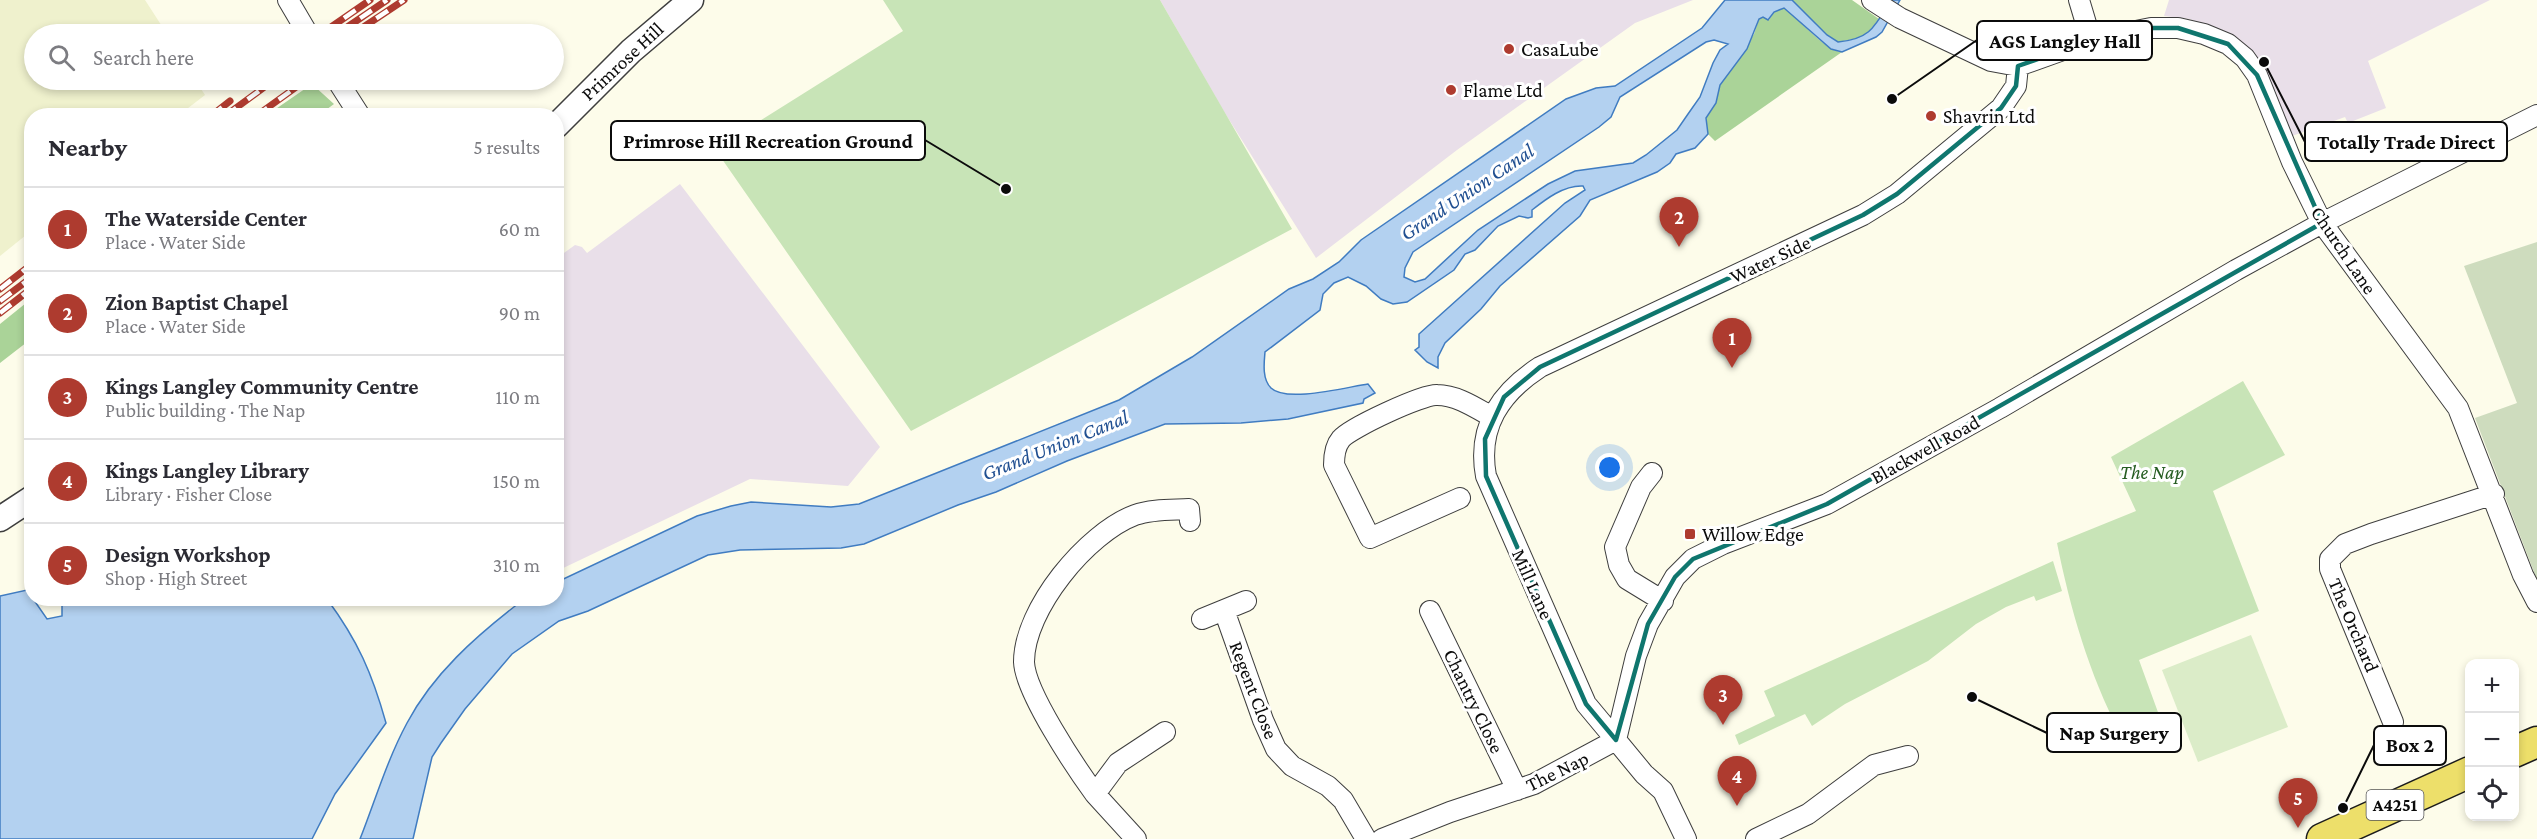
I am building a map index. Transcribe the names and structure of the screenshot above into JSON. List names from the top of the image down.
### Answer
{
  "streets": {
    "main road": ["A4251"],
    "street": [
      "Primrose Hill",
      "Church Lane",
      "Water Side",
      "Blackwell Road",
      "Mill Lane",
      "The Orchard",
      "Regent Close",
      "Chantry Close",
      "The Nap"
    ]
  },
  "crossings": [
    ["Church Lane", "Water Side"],
    ["Church Lane", "Blackwell Road"],
    ["Church Lane", "The Orchard"],
    ["Water Side", "Mill Lane"],
    ["Blackwell Road", "Mill Lane"],
    ["Blackwell Road", "The Nap"],
    ["Mill Lane", "The Nap"],
    ["Chantry Close", "The Nap"]
  ],
  "water": ["Grand Union Canal"],
  "parks": ["The Nap"],
  "places": {
    "other": [
      "CasaLube",
      "Totally Trade Direct",
      "Flame Ltd",
      "AGS Langley Hall",
      "Shavrin Ltd",
      "Primrose Hill Recreation Ground",
      "Nap Surgery",
      "Box 2"
    ],
    "transit": ["Willow Edge"]
  },
  "page": {
    "search": "Search here",
    "heading": ["Nearby", "5 results"],
    "list": [
      {
        "mark": "1",
        "name": "The Waterside Center",
        "note": "Place · Water Side",
        "value": "60 m"
      },
      {
        "mark": "2",
        "name": "Zion Baptist Chapel",
        "note": "Place · Water Side",
        "value": "90 m"
      },
      {
        "mark": "3",
        "name": "Kings Langley Community Centre",
        "note": "Public building · The Nap",
        "value": "110 m"
      },
      {
        "mark": "4",
        "name": "Kings Langley Library",
        "note": "Library · Fisher Close",
        "value": "150 m"
      },
      {
        "mark": "5",
        "name": "Design Workshop",
        "note": "Shop · High Street",
        "value": "310 m"
      }
    ],
    "pins": [
      "2",
      "1",
      "3",
      "4",
      "5"
    ],
    "map_buttons": ["+", "−"]
  }
}
